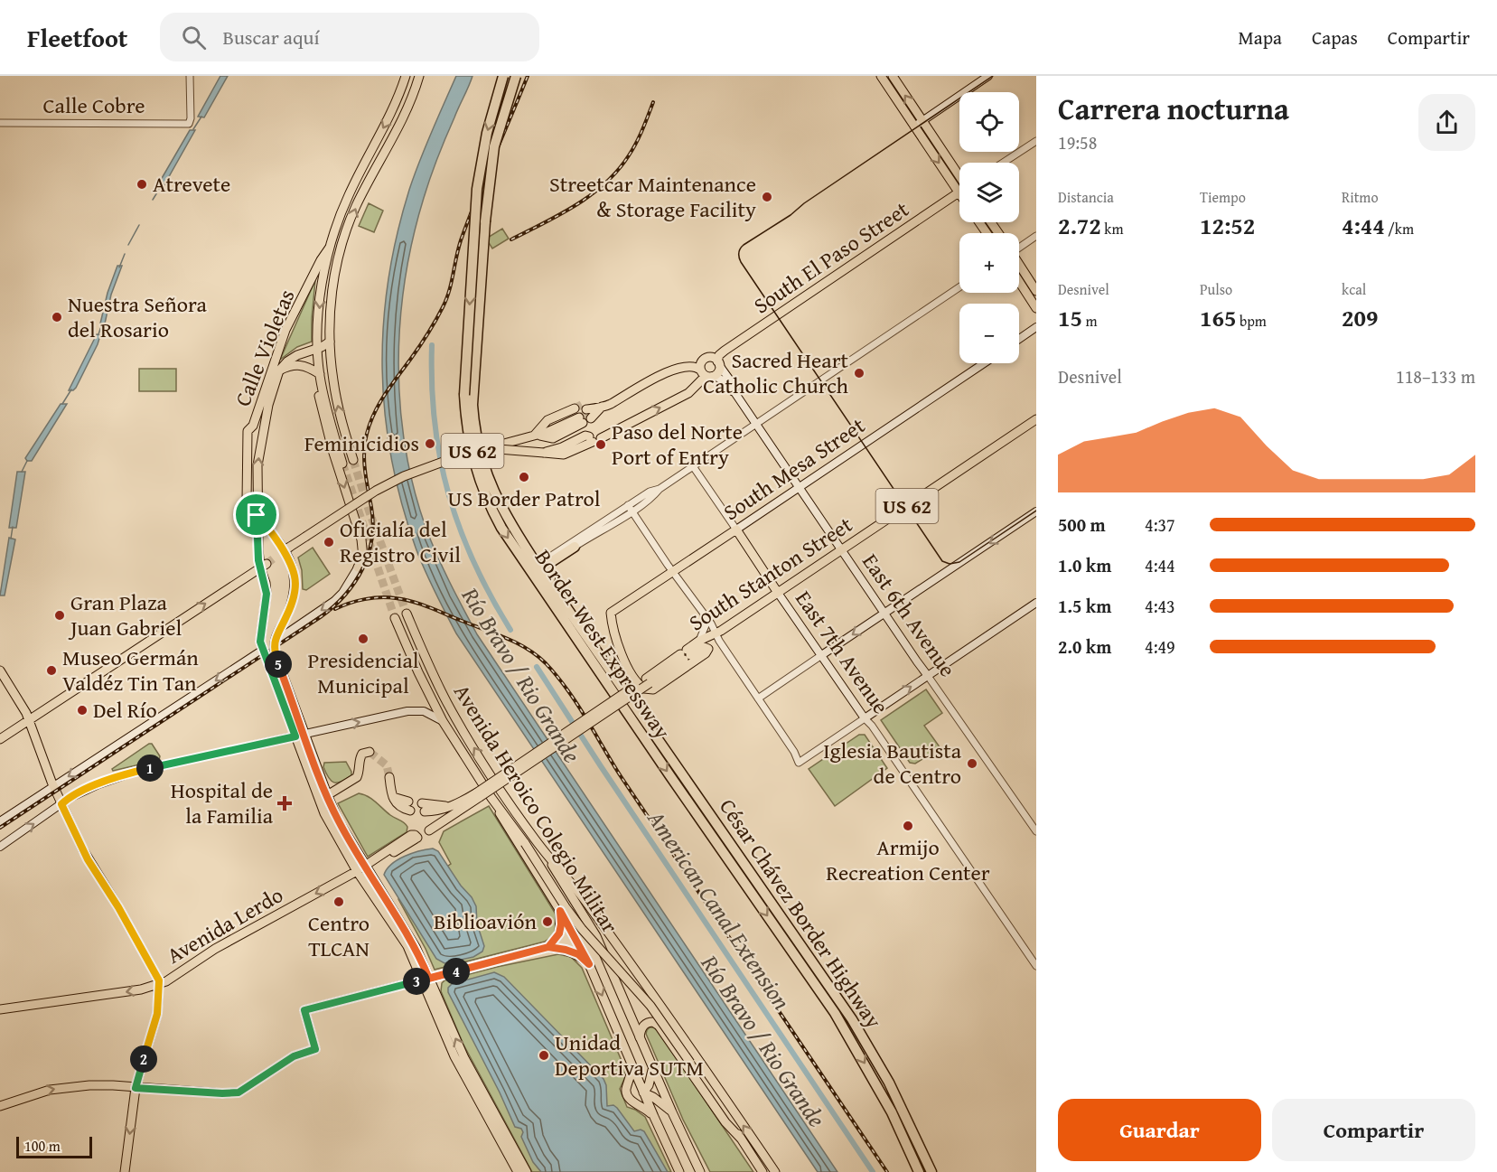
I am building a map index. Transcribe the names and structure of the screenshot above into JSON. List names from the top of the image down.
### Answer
{
  "streets": {
    "highway": ["Border West Expressway", "César Chávez Border Highway"],
    "main road": [
      "South El Paso Street",
      "Calle Violetas",
      "US 62",
      "South Mesa Street",
      "South Stanton Street",
      "East 6th Avenue",
      "East 7th Avenue",
      "Avenida Heroico Colegio Militar",
      "Avenida Lerdo"
    ],
    "street": ["Calle Cobre"]
  },
  "crossings": [
    ["South El Paso Street", "US 62"],
    ["South El Paso Street", "East 6th Avenue"],
    ["US 62", "East 6th Avenue"],
    ["South Mesa Street", "South Stanton Street"],
    ["South Mesa Street", "East 6th Avenue"],
    ["South Mesa Street", "East 7th Avenue"],
    ["South Stanton Street", "East 6th Avenue"],
    ["South Stanton Street", "East 7th Avenue"],
    ["Border West Expressway", "César Chávez Border Highway"]
  ],
  "one_way": ["Border West Expressway", "Avenida Lerdo"],
  "water": ["Río Bravo / Rio Grande", "American Canal Extension"],
  "places": {
    "other": [
      "Atrevete",
      "Streetcar Maintenance & Storage Facility",
      "Nuestra Señora del Rosario",
      "Sacred Heart Catholic Church",
      "Feminicidios",
      "Paso del Norte Port of Entry",
      "US Border Patrol",
      "Oficialía del Registro Civil",
      "Gran Plaza Juan Gabriel",
      "Presidencial Municipal",
      "Museo Germán Valdéz Tin Tan",
      "Del Río",
      "Iglesia Bautista de Centro",
      "Armijo Recreation Center",
      "Centro TLCAN",
      "Biblioavión",
      "Unidad Deportiva SUTM"
    ],
    "health": ["Hospital de la Familia"]
  },
  "scale_bar": "100 m",
  "page": {
    "header": "Fleetfoot",
    "search": "Buscar aquí",
    "nav": ["Mapa", "Capas", "Compartir"],
    "heading": ["Carrera nocturna", "19:58"],
    "map_buttons": ["+", "−"],
    "stats": [
      ["Distancia", "2.72 km"],
      ["Tiempo", "12:52"],
      ["Ritmo", "4:44 /km"],
      ["Desnivel", "15 m"],
      ["Pulso", "165 bpm"],
      ["kcal", "209"]
    ],
    "chart": ["Desnivel", "118–133 m"],
    "list": [
      {
        "name": "500 m",
        "note": "4:37"
      },
      {
        "name": "1.0 km",
        "note": "4:44"
      },
      {
        "name": "1.5 km",
        "note": "4:43"
      },
      {
        "name": "2.0 km",
        "note": "4:49"
      }
    ],
    "pins": [
      "5",
      "1",
      "4",
      "3",
      "2"
    ],
    "buttons": ["Guardar", "Compartir"],
    "scale": "100 m"
  }
}
